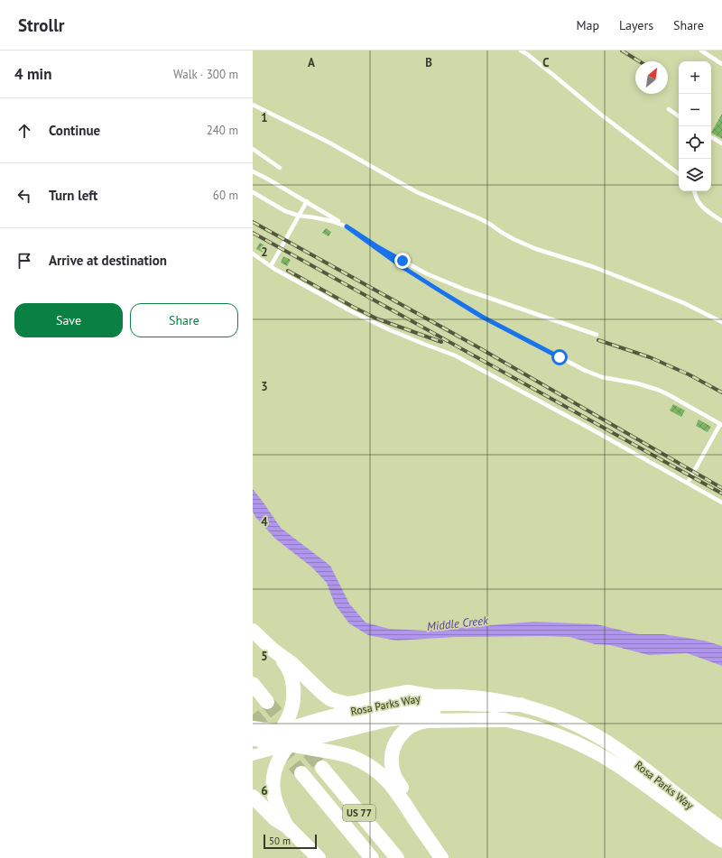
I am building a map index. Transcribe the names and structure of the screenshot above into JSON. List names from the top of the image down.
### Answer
{
  "streets": {
    "highway": ["Rosa Parks Way", "US 77"]
  },
  "water": ["Middle Creek"],
  "scale_bar": "50 m",
  "north": "top right",
  "page": {
    "header": "Strollr",
    "nav": ["Map", "Layers", "Share"],
    "heading": ["4 min", "Walk · 300 m"],
    "map_buttons": ["+", "−"],
    "list": [
      ["Continue", "240 m"],
      ["Turn left", "60 m"],
      "Arrive at destination"
    ],
    "buttons": ["Save", "Share"],
    "scale": "50 m"
  },
  "grid": {
    "columns": ["A", "B", "C"],
    "rows": [
      "1",
      "2",
      "3",
      "4",
      "5",
      "6"
    ]
  }
}
